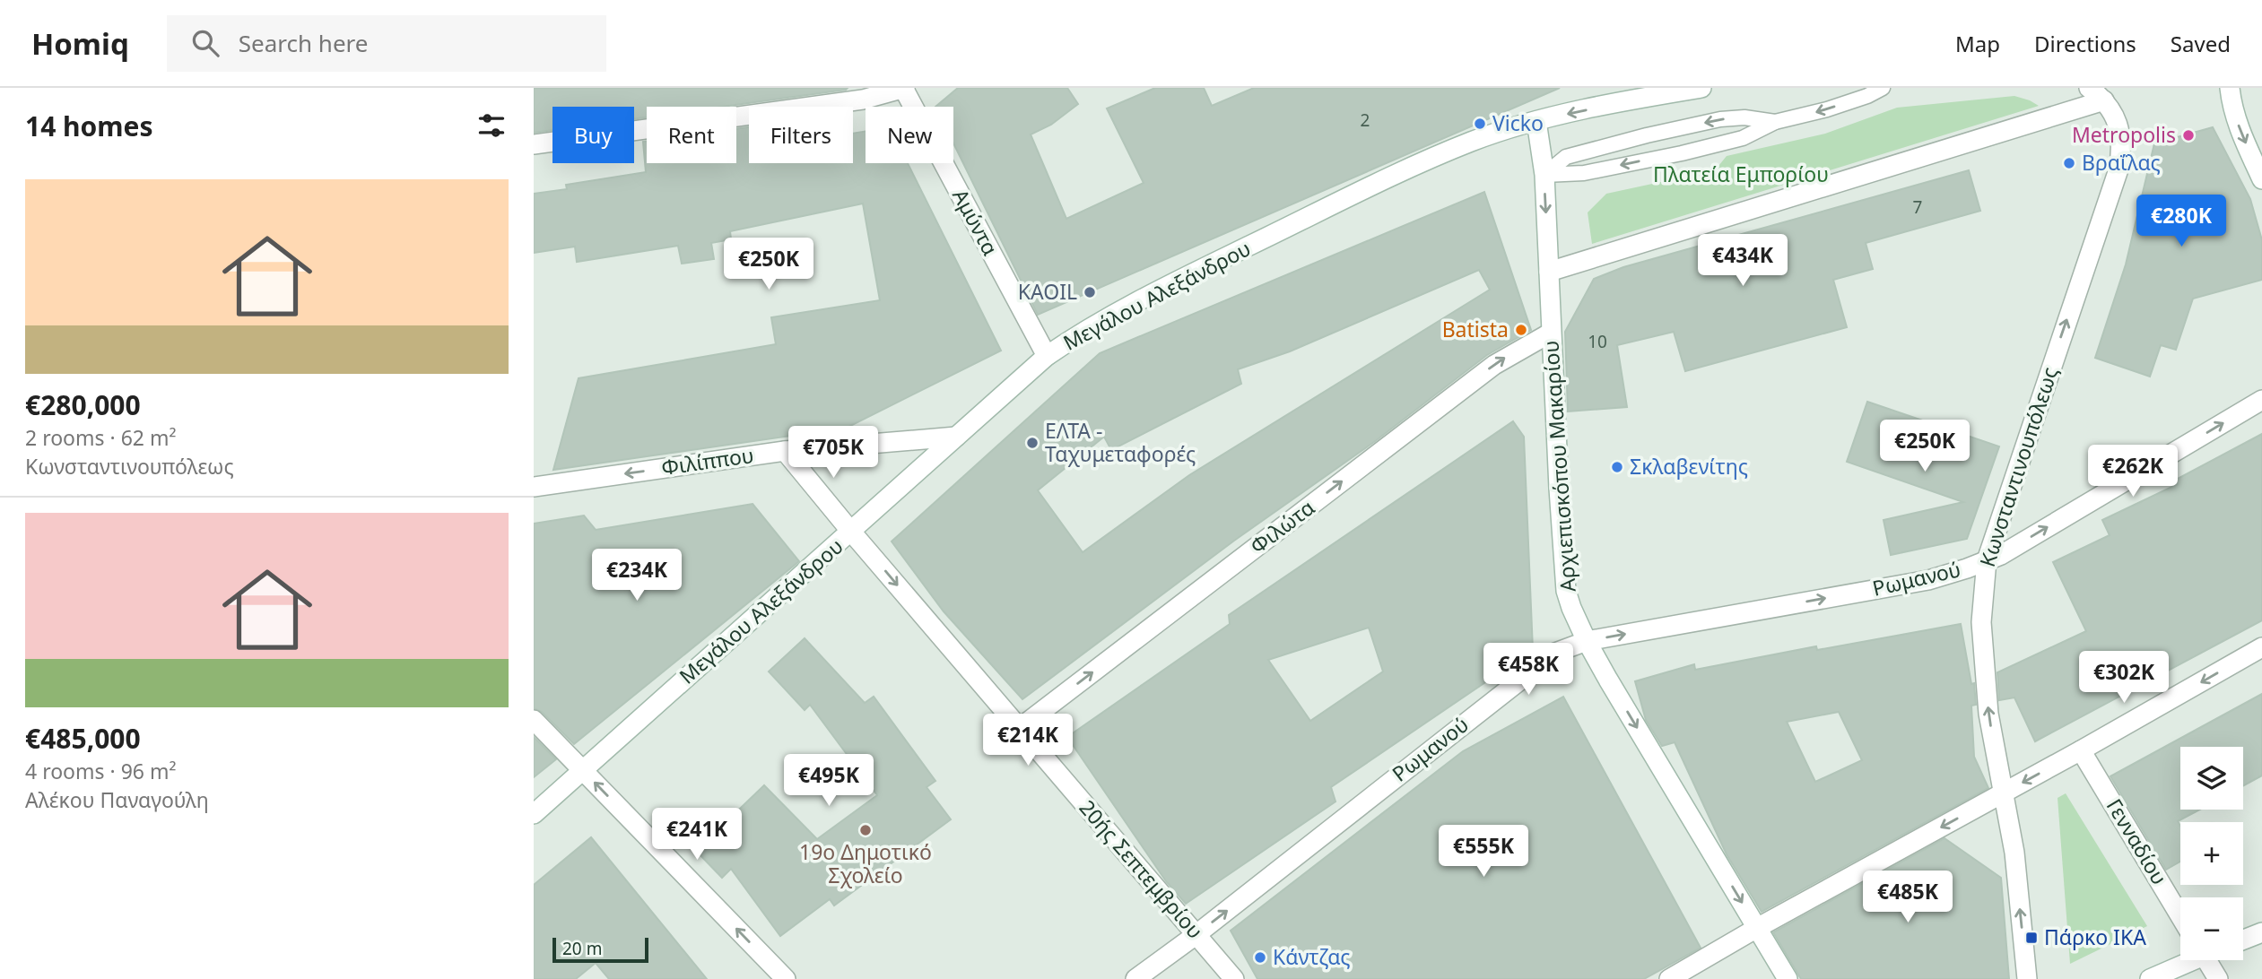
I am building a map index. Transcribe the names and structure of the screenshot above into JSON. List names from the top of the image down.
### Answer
{
  "streets": {
    "street": [
      "Αμύντα",
      "Μεγάλου Αλεξάνδρου",
      "Φιλίππου",
      "Αρχιεπισκόπου Μακαρίου",
      "Κωνσταντινουπόλεως",
      "Φιλώτα",
      "Ρωμανού",
      "Γενναδίου",
      "20ής Σεπτεμβρίου"
    ]
  },
  "crossings": [
    ["Αμύντα", "Μεγάλου Αλεξάνδρου"],
    ["Μεγάλου Αλεξάνδρου", "Φιλίππου"],
    ["Μεγάλου Αλεξάνδρου", "Αρχιεπισκόπου Μακαρίου"],
    ["Μεγάλου Αλεξάνδρου", "20ής Σεπτεμβρίου"],
    ["Φιλίππου", "20ής Σεπτεμβρίου"],
    ["Αρχιεπισκόπου Μακαρίου", "Φιλώτα"],
    ["Αρχιεπισκόπου Μακαρίου", "Ρωμανού"],
    ["Κωνσταντινουπόλεως", "Ρωμανού"],
    ["Φιλώτα", "20ής Σεπτεμβρίου"],
    ["Ρωμανού", "20ής Σεπτεμβρίου"]
  ],
  "one_way": [
    "Φιλίππου",
    "Αρχιεπισκόπου Μακαρίου",
    "Κωνσταντινουπόλεως",
    "Φιλώτα",
    "Ρωμανού",
    "20ής Σεπτεμβρίου"
  ],
  "parks": ["Πλατεία Εμπορίου"],
  "places": {
    "other": [
      "Vicko",
      "Metropolis",
      "Βραΐλας",
      "KAOIL",
      "Batista",
      "ΕΛΤΑ - Ταχυμεταφορές",
      "Σκλαβενίτης",
      "19ο Δημοτικό Σχολείο",
      "Κάντζας"
    ],
    "transit": ["Πάρκο ΙΚΑ"]
  },
  "house_numbers": ["2", "7", "10"],
  "scale_bar": "20 m",
  "page": {
    "header": "Homiq",
    "search": "Search here",
    "nav": ["Map", "Directions", "Saved"],
    "heading": "14 homes",
    "chip": [
      "Buy",
      "Rent",
      "Filters",
      "New"
    ],
    "list": [
      {
        "name": "€280,000",
        "note": "2 rooms · 62 m² · Κωνσταντινουπόλεως"
      },
      {
        "name": "€485,000",
        "note": "4 rooms · 96 m² · Αλέκου Παναγούλη"
      }
    ],
    "price": [
      "€280K",
      "€434K",
      "€250K",
      "€250K",
      "€705K",
      "€262K",
      "€234K",
      "€458K",
      "€302K",
      "€214K",
      "€495K",
      "€241K",
      "€555K",
      "€485K"
    ],
    "map_buttons": ["+", "−"],
    "scale": "20 m"
  }
}
